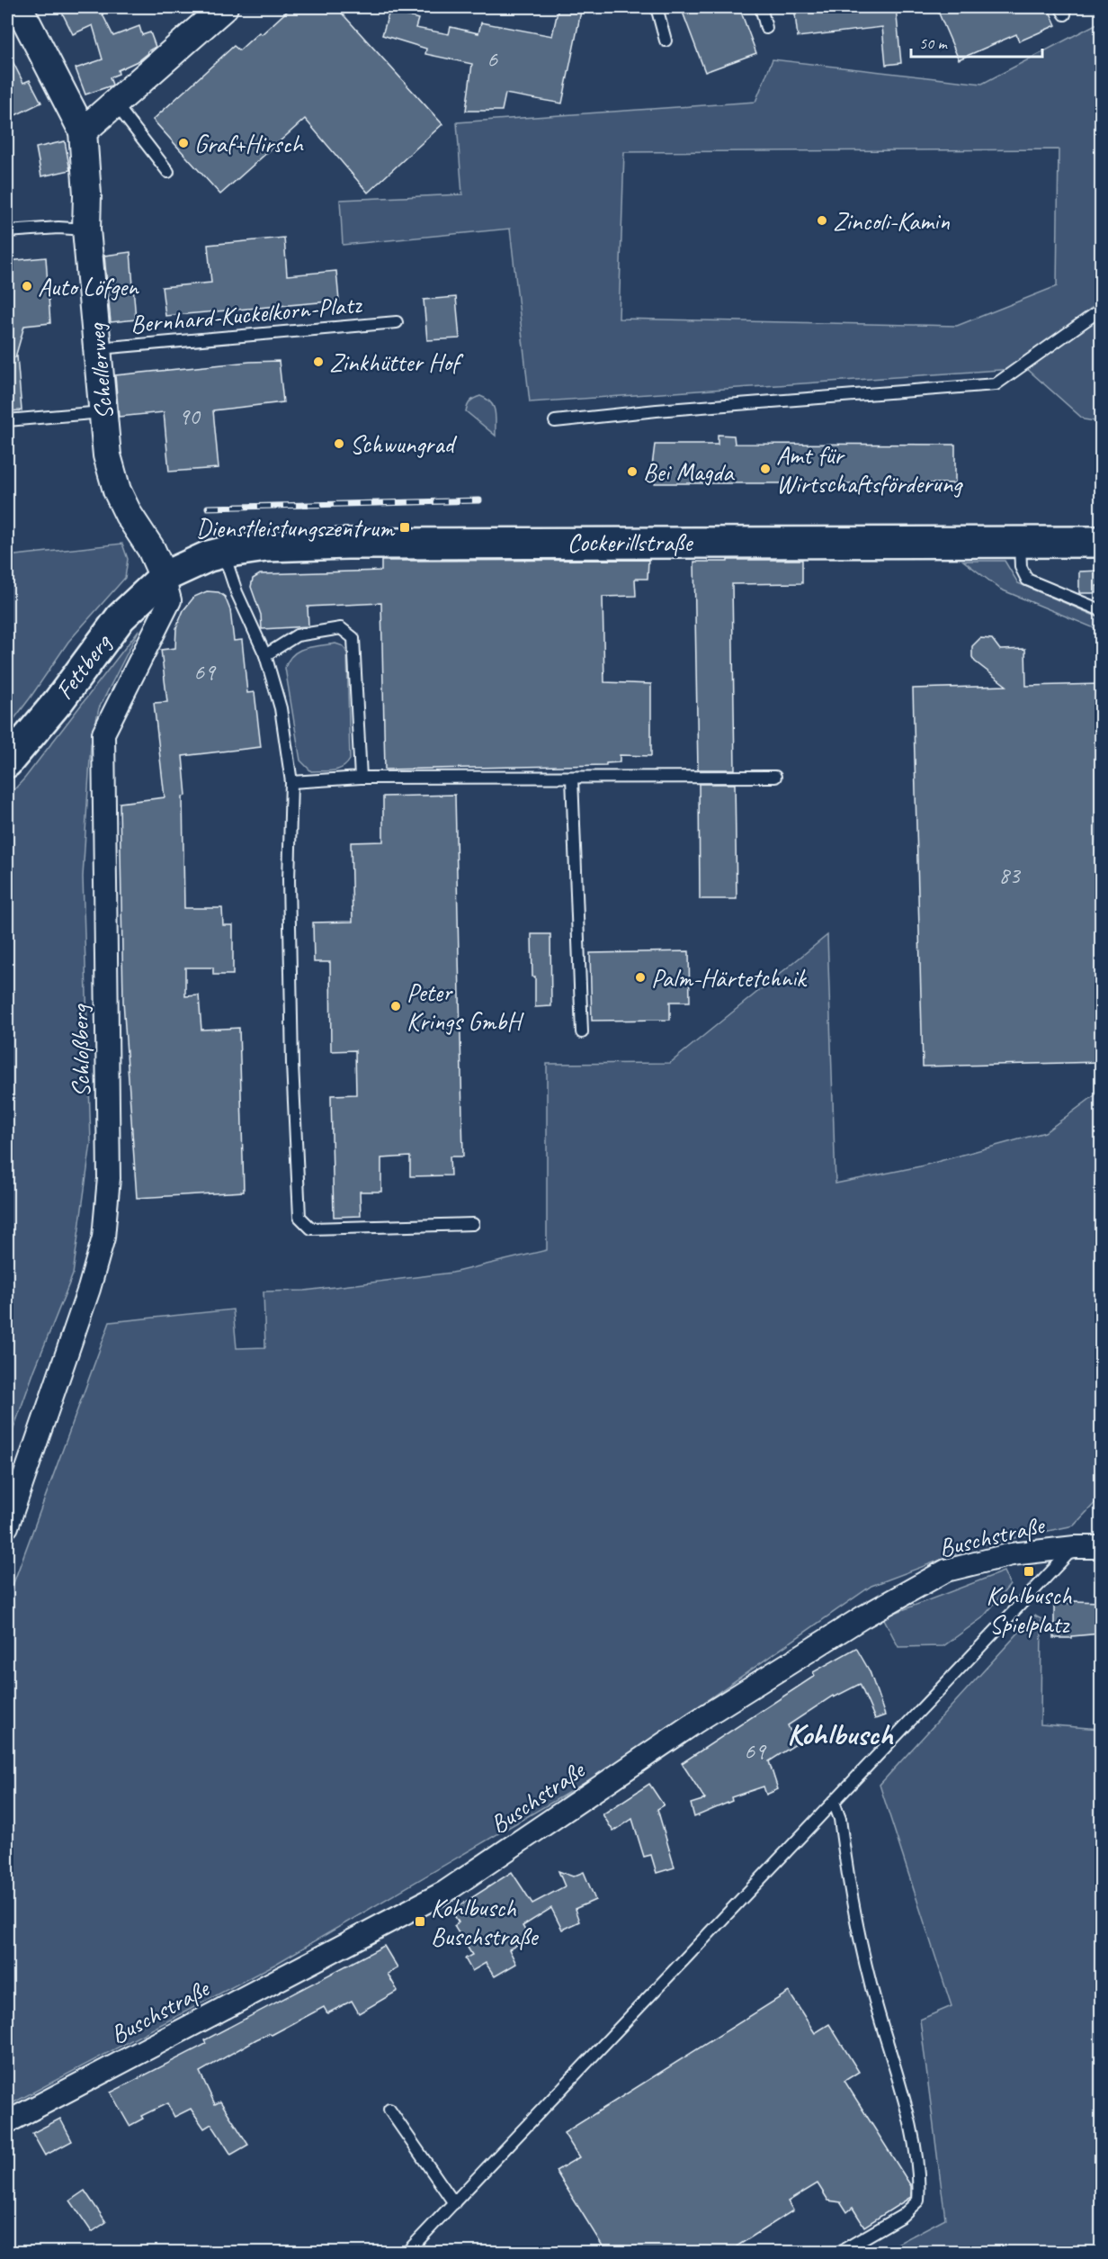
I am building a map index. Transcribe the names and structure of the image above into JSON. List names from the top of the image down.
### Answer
{
  "streets": {
    "main road": ["Cockerillstraße", "Fettberg"],
    "street": ["Schellerweg", "Schloßberg", "Buschstraße"],
    "lane": ["Bernhard-Kuckelkorn-Platz"]
  },
  "crossings": [
    ["Bernhard-Kuckelkorn-Platz", "Schellerweg"],
    ["Schellerweg", "Cockerillstraße"],
    ["Schellerweg", "Fettberg"],
    ["Schellerweg", "Schloßberg"],
    ["Cockerillstraße", "Fettberg"],
    ["Cockerillstraße", "Schloßberg"],
    ["Fettberg", "Schloßberg"]
  ],
  "districts": ["Kohlbusch"],
  "places": {
    "other": [
      "Graf+Hirsch",
      "Zincoli-Kamin",
      "Auto Löfgen",
      "Zinkhütter Hof",
      "Schwungrad",
      "Amt für Wirtschaftsförderung",
      "Bei Magda",
      "Palm-Härtetchnik",
      "Peter Krings GmbH"
    ],
    "transit": ["Dienstleistungszentrum", "Kohlbusch Spielplatz", "Kohlbusch Buschstraße"]
  },
  "house_numbers": [
    "6",
    "90",
    "69",
    "83",
    "69"
  ],
  "scale_bar": "50 m"
}
